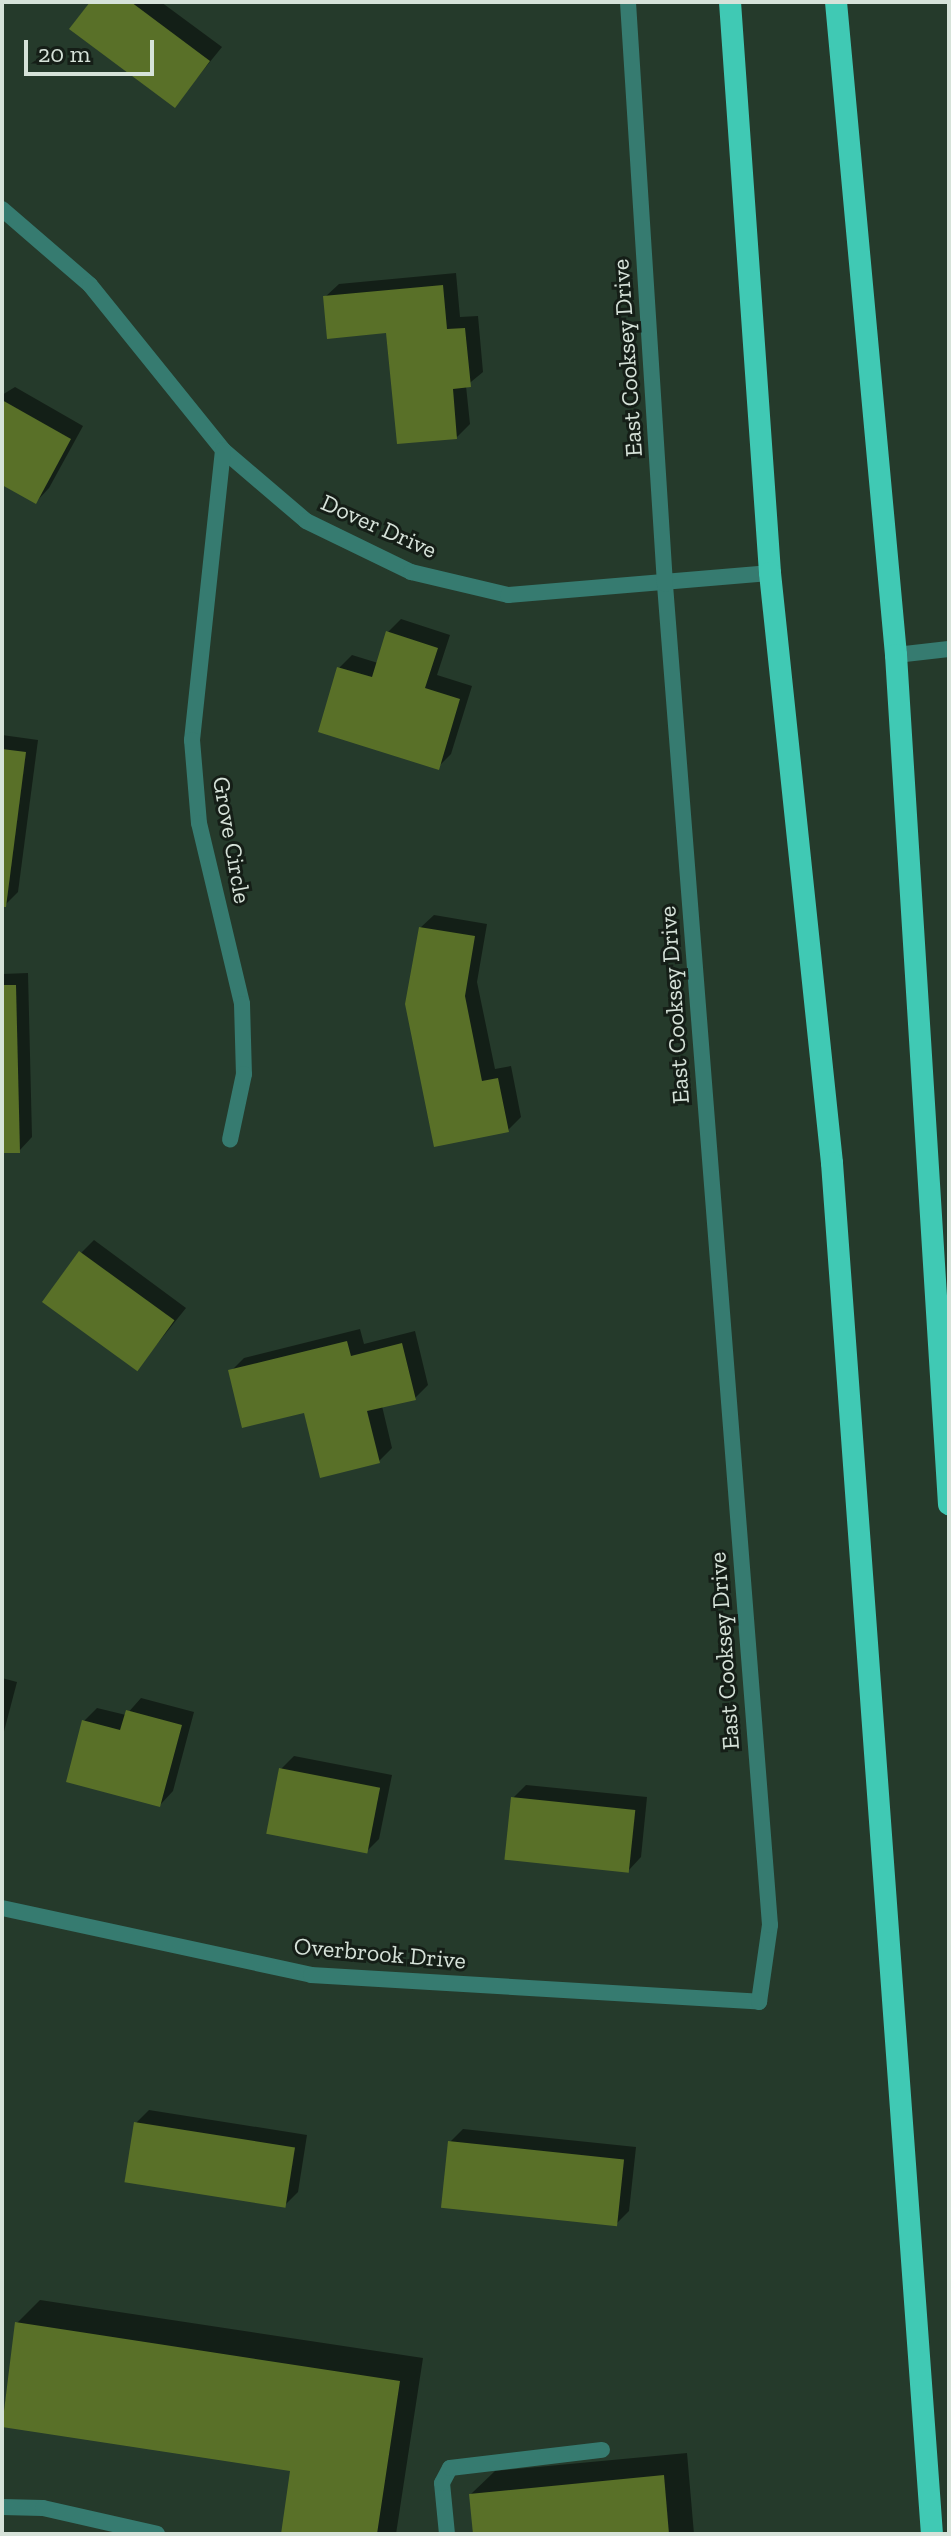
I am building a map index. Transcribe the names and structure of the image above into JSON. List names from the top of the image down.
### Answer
{
  "streets": {
    "street": [
      "East Cooksey Drive",
      "Dover Drive",
      "Grove Circle",
      "Overbrook Drive"
    ]
  },
  "crossings": [
    ["East Cooksey Drive", "Dover Drive"],
    ["East Cooksey Drive", "Overbrook Drive"],
    ["Dover Drive", "Grove Circle"]
  ],
  "scale_bar": "20 m"
}
